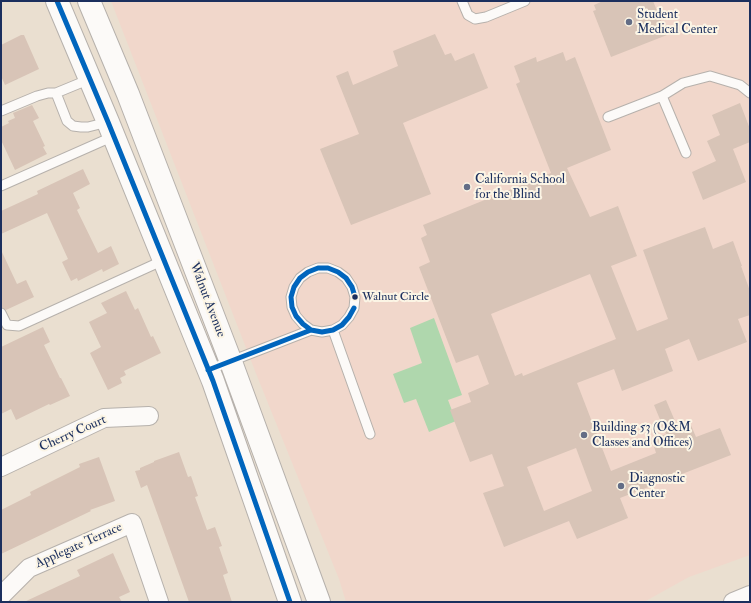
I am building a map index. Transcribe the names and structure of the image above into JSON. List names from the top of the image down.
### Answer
{
  "streets": {
    "main road": ["Walnut Avenue"],
    "street": ["Cherry Court", "Applegate Terrace"]
  },
  "places": [
    "Student Medical Center",
    "California School for the Blind",
    "Walnut Circle",
    "Building 53 (O&M Classes and Offices)",
    "Diagnostic Center"
  ]
}
